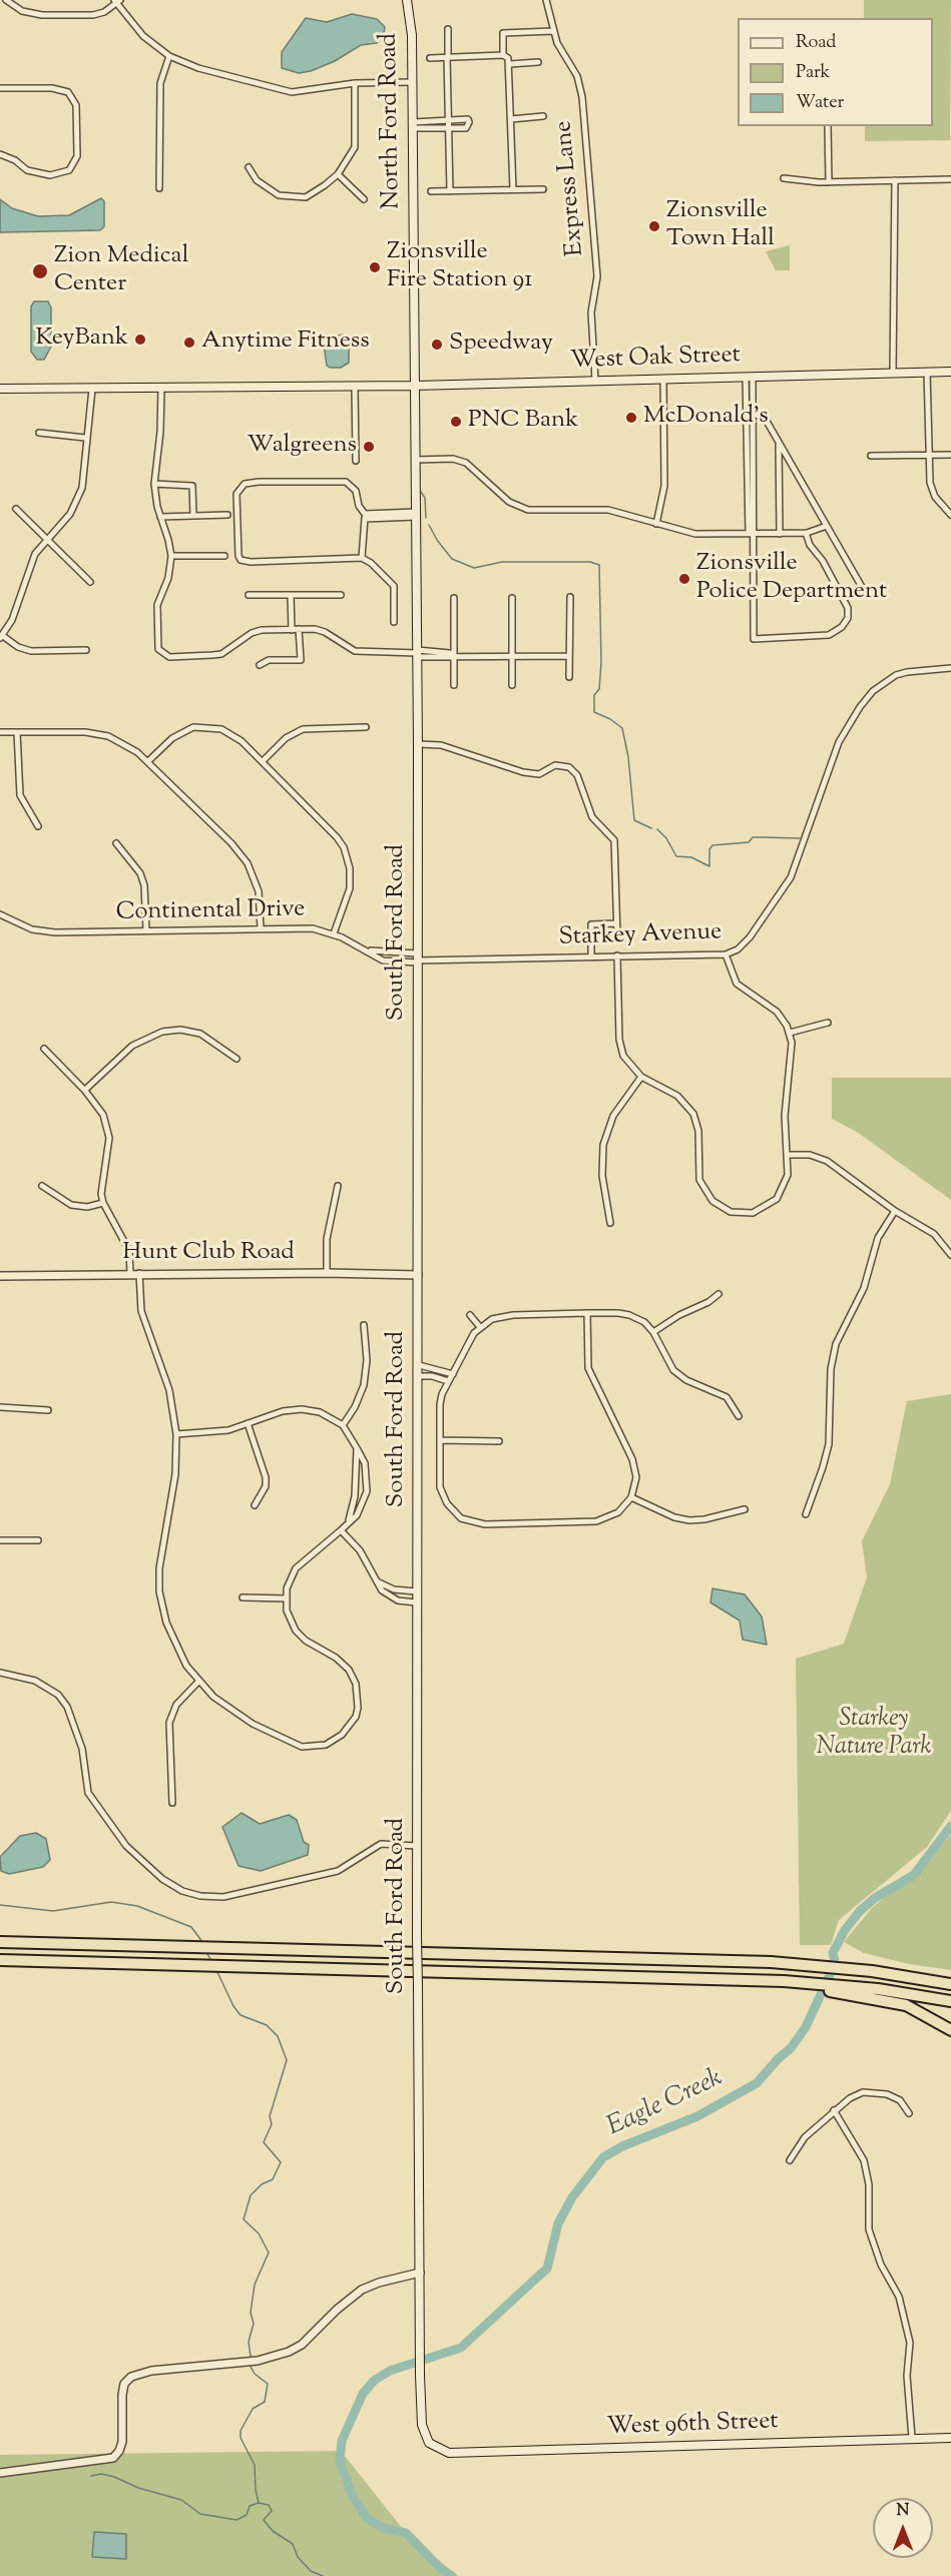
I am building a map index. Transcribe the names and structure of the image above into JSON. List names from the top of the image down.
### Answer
{
  "streets": {
    "main road": [
      "North Ford Road",
      "West Oak Street",
      "South Ford Road",
      "West 96th Street"
    ],
    "street": [
      "Express Lane",
      "Continental Drive",
      "Starkey Avenue",
      "Hunt Club Road"
    ]
  },
  "crossings": [
    ["North Ford Road", "West Oak Street"],
    ["North Ford Road", "South Ford Road"],
    ["Express Lane", "West Oak Street"],
    ["West Oak Street", "South Ford Road"],
    ["Continental Drive", "South Ford Road"],
    ["Continental Drive", "Starkey Avenue"],
    ["South Ford Road", "Starkey Avenue"],
    ["South Ford Road", "Hunt Club Road"],
    ["South Ford Road", "West 96th Street"]
  ],
  "water": ["Eagle Creek"],
  "parks": ["Starkey Nature Park"],
  "places": [
    "Zionsville Town Hall",
    "Zionsville Fire Station 91",
    "Zion Medical Center",
    "KeyBank",
    "Anytime Fitness",
    "Speedway",
    "McDonald's",
    "PNC Bank",
    "Walgreens",
    "Zionsville Police Department"
  ],
  "legend": ["Road", "Park", "Water"],
  "north": "top"
}
